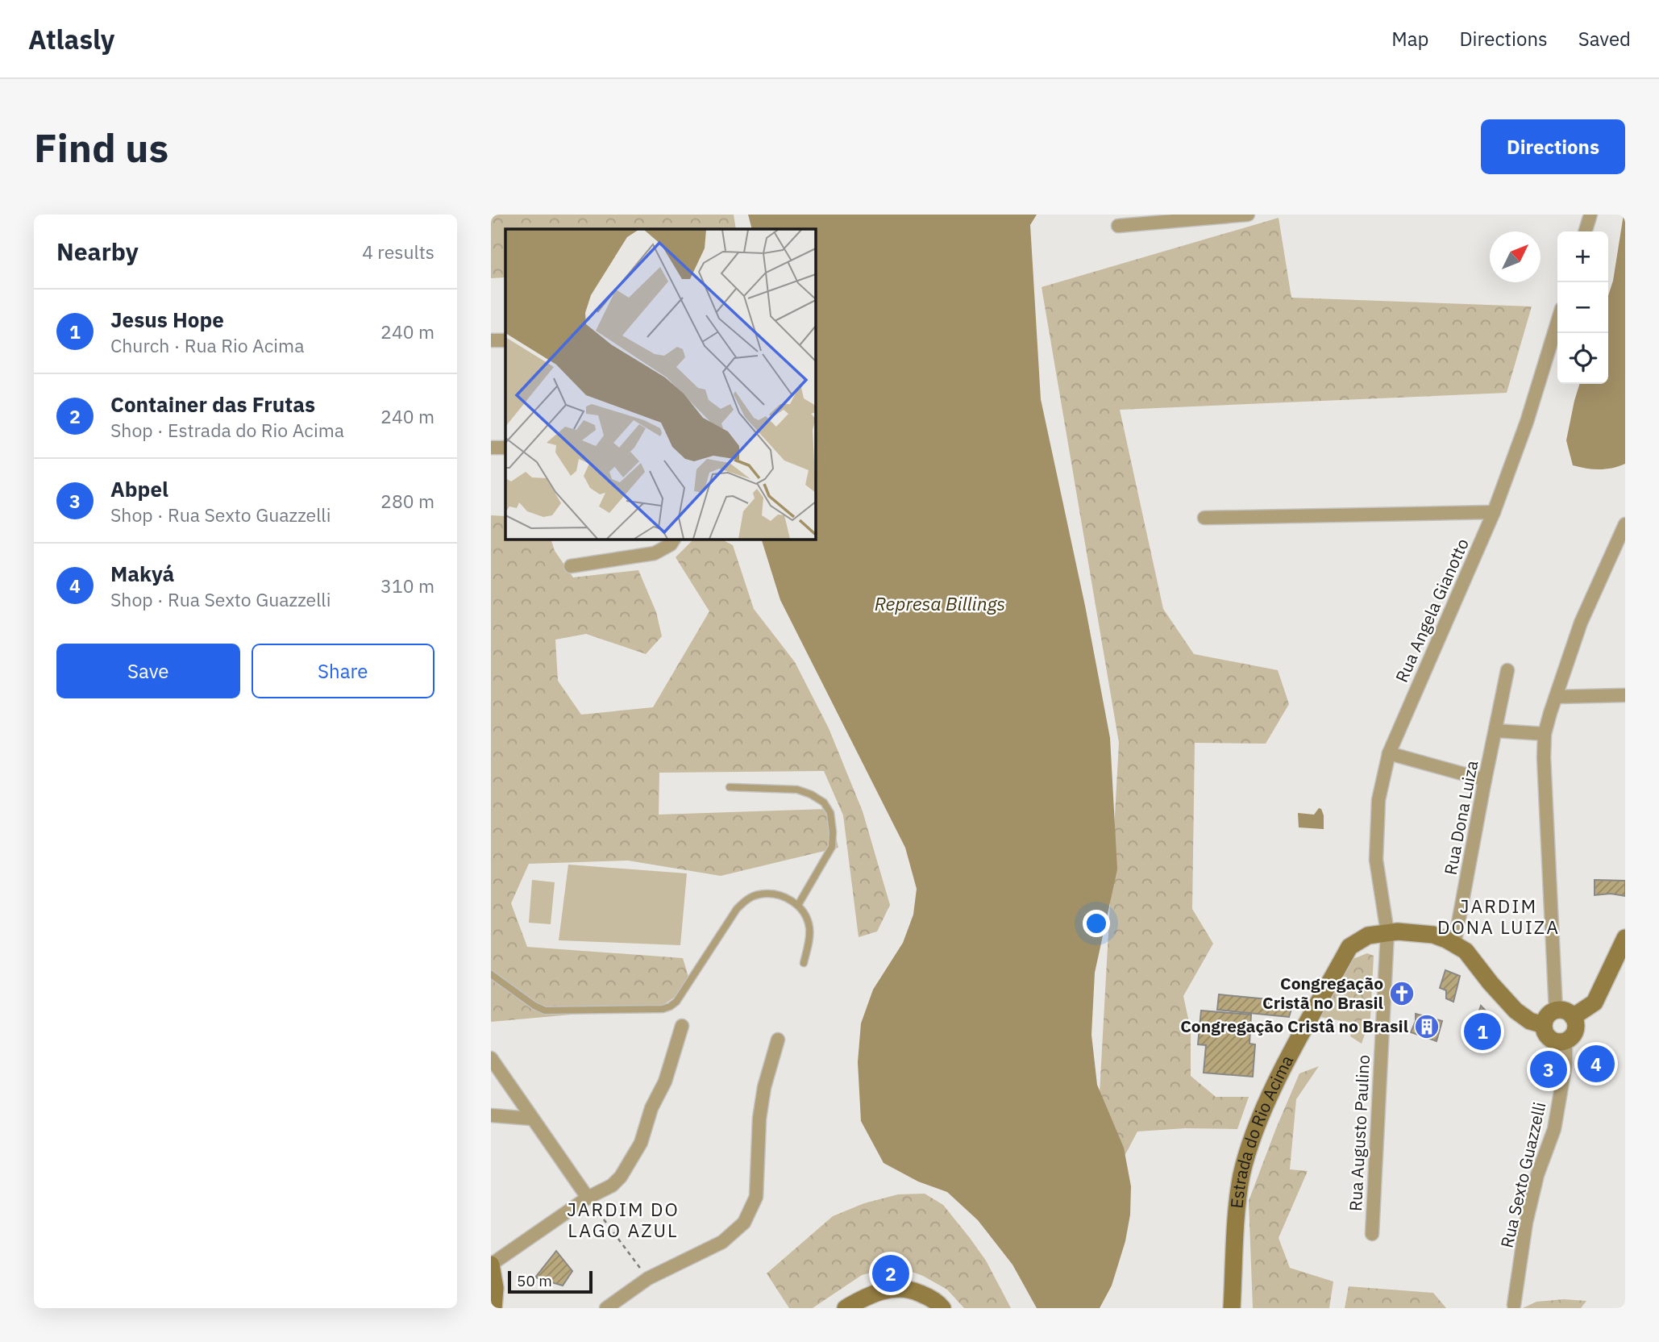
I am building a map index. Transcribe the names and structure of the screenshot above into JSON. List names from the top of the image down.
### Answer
{
  "streets": {
    "main road": ["Estrada do Rio Acima"],
    "street": [
      "Rua Angela Gianotto",
      "Rua Dona Luiza",
      "Rua Augusto Paulino",
      "Rua Sexto Guazzelli"
    ]
  },
  "crossings": [
    ["Rua Angela Gianotto", "Rua Augusto Paulino"],
    ["Rua Angela Gianotto", "Estrada do Rio Acima"],
    ["Rua Dona Luiza", "Estrada do Rio Acima"],
    ["Rua Augusto Paulino", "Estrada do Rio Acima"],
    ["Estrada do Rio Acima", "Rua Sexto Guazzelli"]
  ],
  "districts": ["JARDIM DONA LUIZA", "JARDIM DO LAGO AZUL"],
  "water": ["Represa Billings"],
  "places": {
    "church": ["Congregação Cristã no Brasil"],
    "building": ["Congregação Cristâ no Brasil"]
  },
  "scale_bar": "50 m",
  "north": "top right",
  "page": {
    "header": "Atlasly",
    "nav": ["Map", "Directions", "Saved"],
    "buttons": [
      "Directions",
      ["Save", "Share"]
    ],
    "title": "Find us",
    "heading": ["Nearby", "4 results"],
    "map_buttons": ["+", "−"],
    "list": [
      {
        "mark": "1",
        "name": "Jesus Hope",
        "note": "Church · Rua Rio Acima",
        "value": "240 m"
      },
      {
        "mark": "2",
        "name": "Container das Frutas",
        "note": "Shop · Estrada do Rio Acima",
        "value": "240 m"
      },
      {
        "mark": "3",
        "name": "Abpel",
        "note": "Shop · Rua Sexto Guazzelli",
        "value": "280 m"
      },
      {
        "mark": "4",
        "name": "Makyá",
        "note": "Shop · Rua Sexto Guazzelli",
        "value": "310 m"
      }
    ],
    "pins": [
      "1",
      "4",
      "3",
      "2"
    ],
    "scale": "50 m"
  }
}
